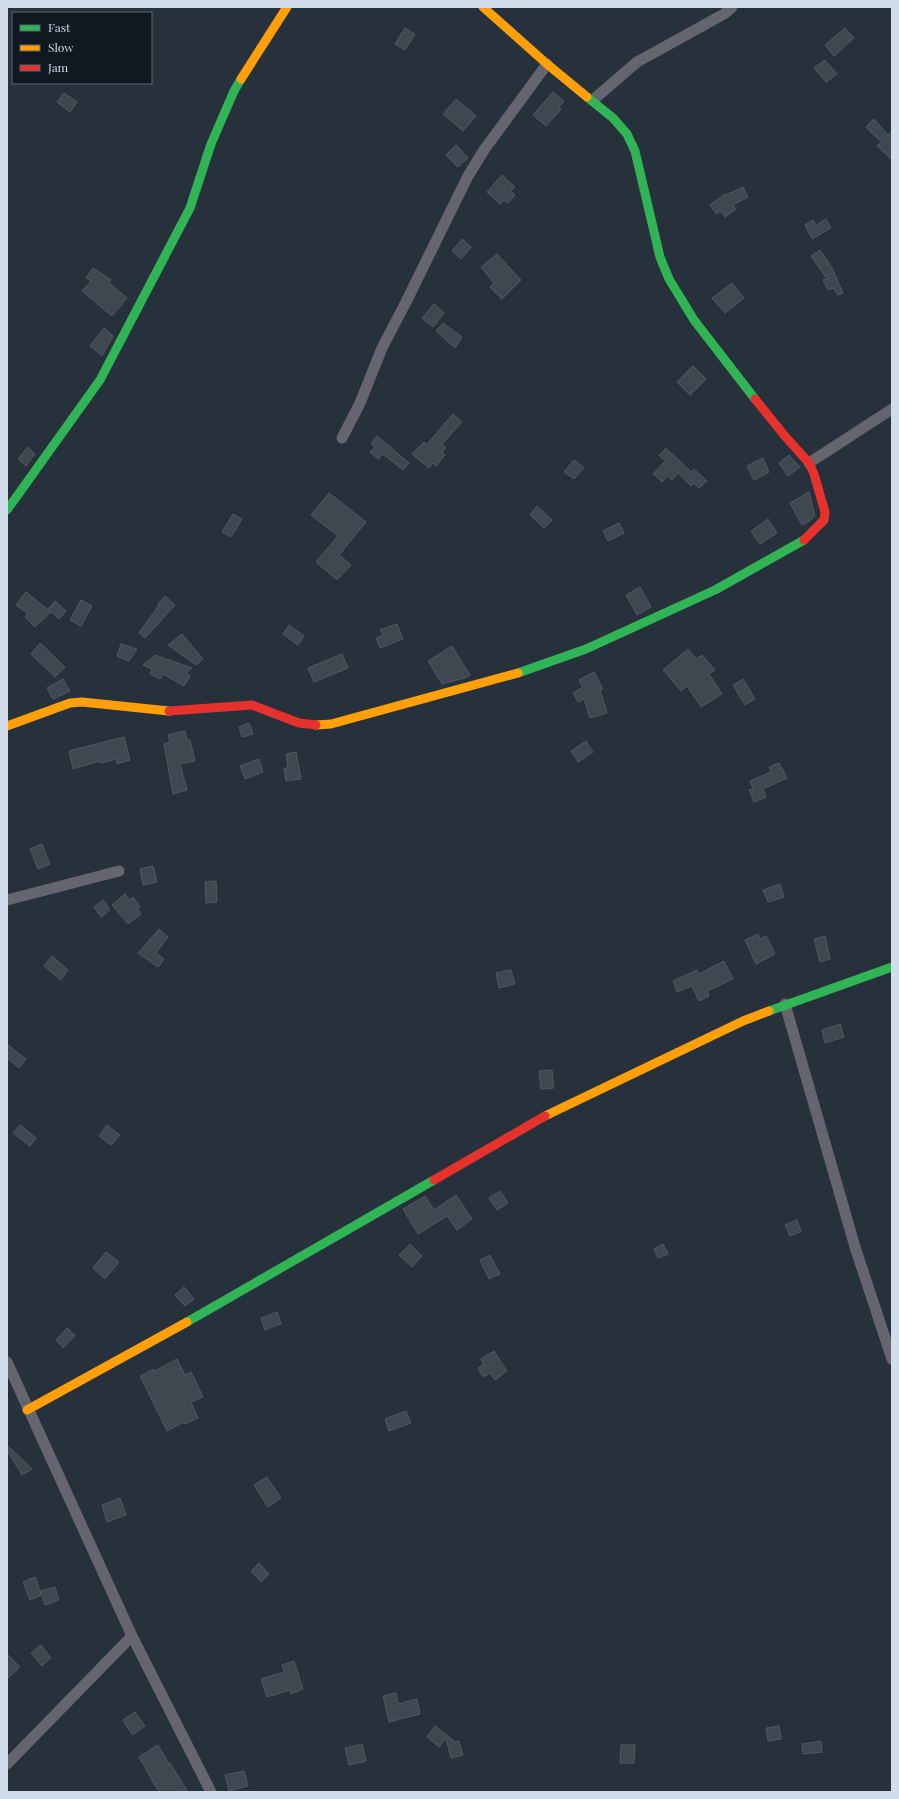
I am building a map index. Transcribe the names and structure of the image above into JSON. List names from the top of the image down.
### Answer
{
  "legend": ["Fast", "Slow", "Jam"]
}
